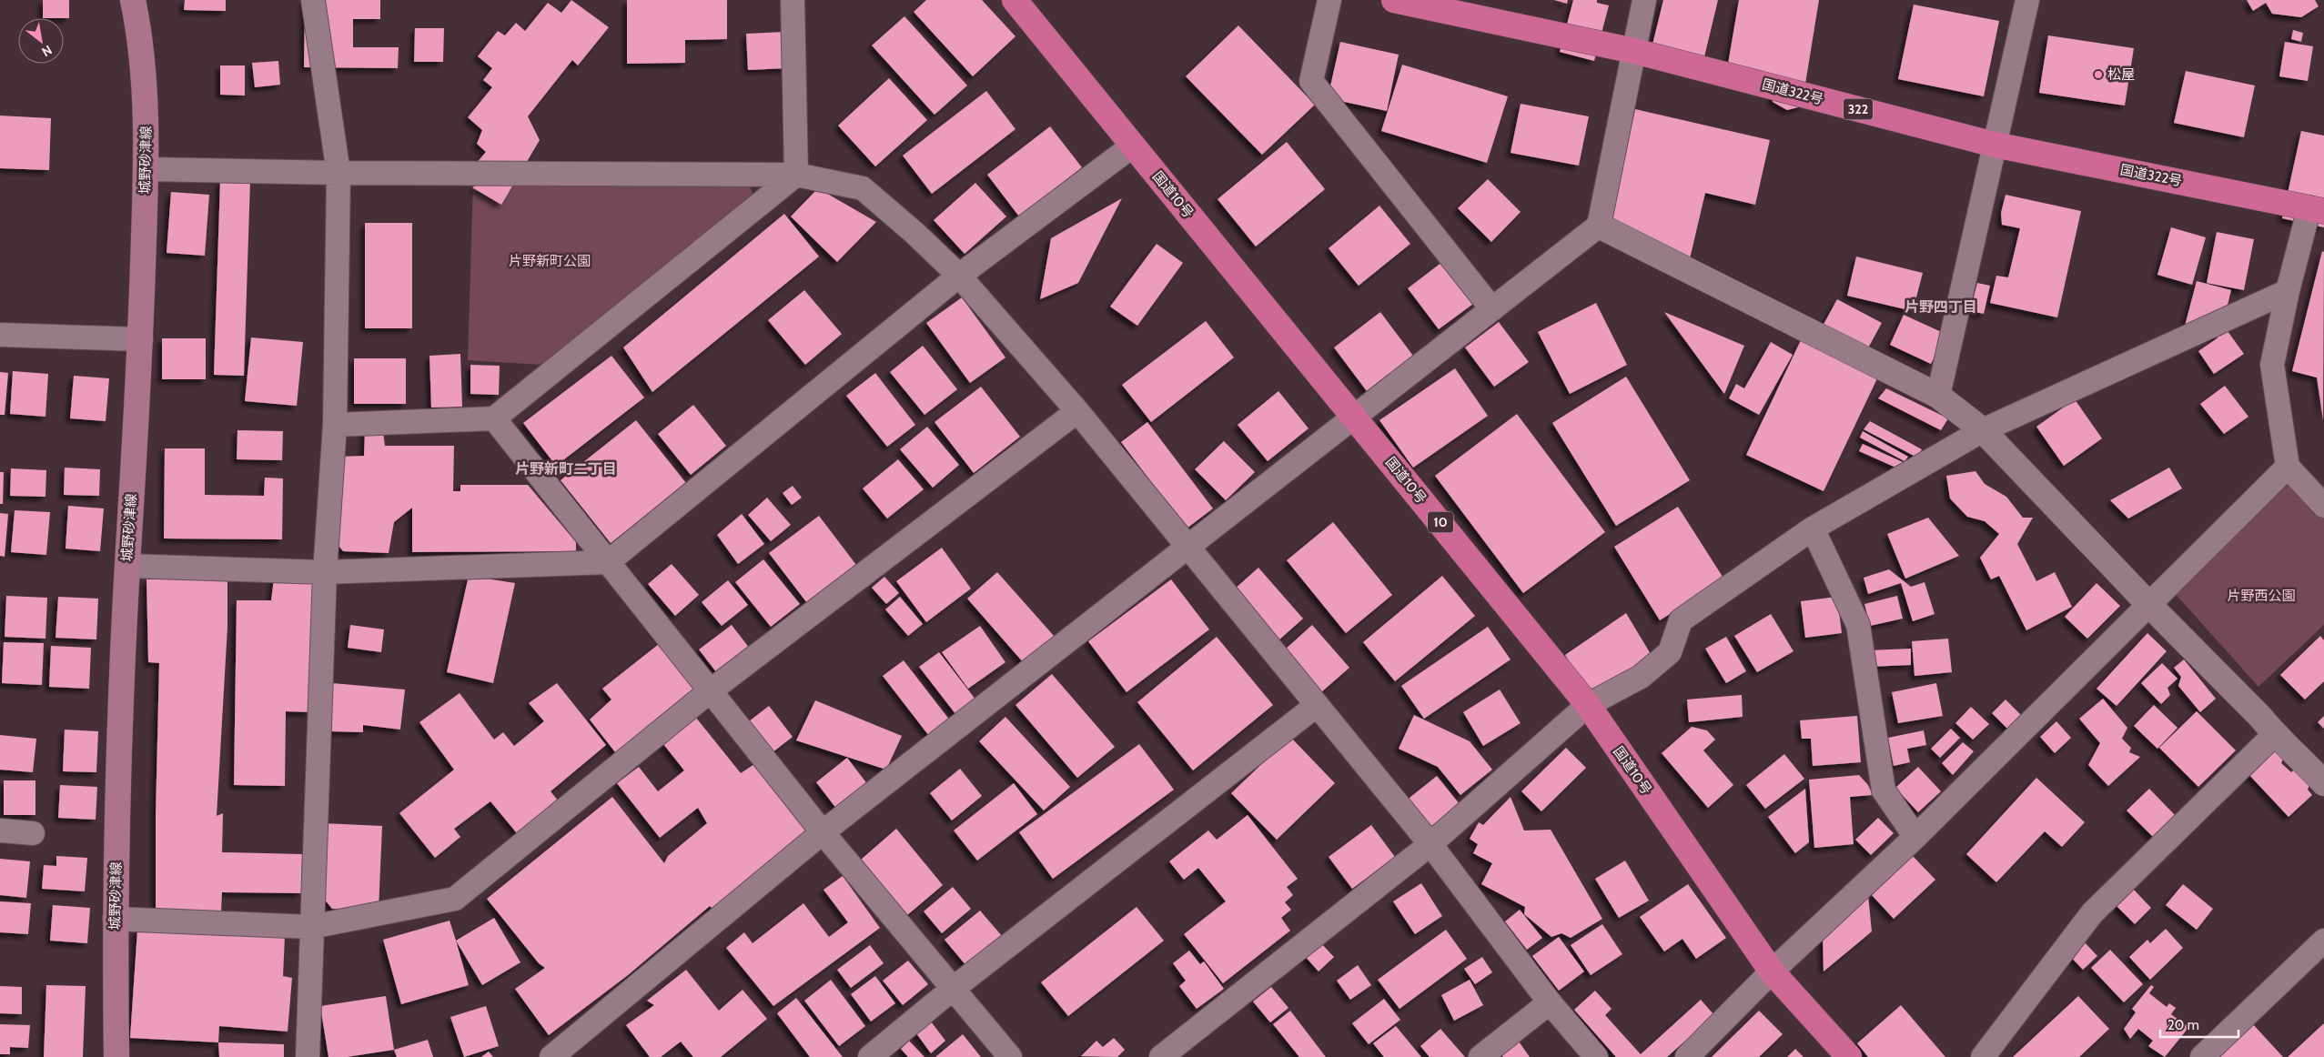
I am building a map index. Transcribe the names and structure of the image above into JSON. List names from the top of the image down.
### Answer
{
  "streets": {
    "highway": [
      "国道322号",
      "322",
      "国道10号",
      "10"
    ],
    "main road": ["城野砂津線"]
  },
  "districts": ["片野四丁目", "片野新町二丁目"],
  "parks": ["片野新町公園", "片野西公園"],
  "places": ["松屋"],
  "scale_bar": "20 m",
  "north": "bottom right"
}
